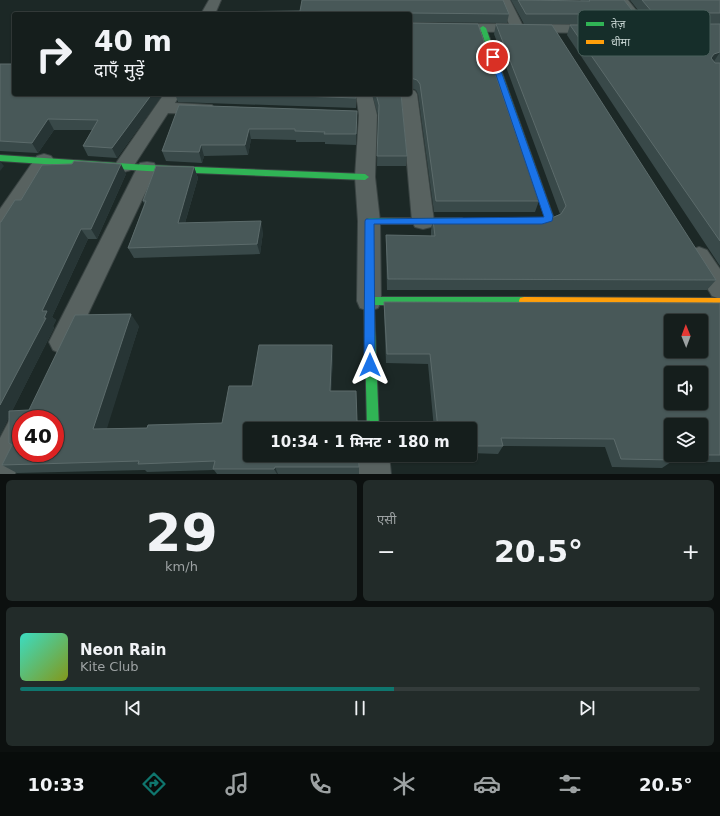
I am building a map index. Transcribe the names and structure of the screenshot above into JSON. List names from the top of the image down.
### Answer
{
  "legend": ["तेज़", "धीमा"],
  "north": "top",
  "page": {
    "turn": ["40 m", "दाएँ मुड़ें"],
    "limit": "40",
    "trip": "10:34 · 1 मिनट · 180 m",
    "tile": [
      ["29", "km/h"],
      "एसी"
    ],
    "heat": ["−", "20.5°", "+"],
    "song": ["Neon Rain", "Kite Club"],
    "tabs": ["10:33", "20.5°"]
  }
}
